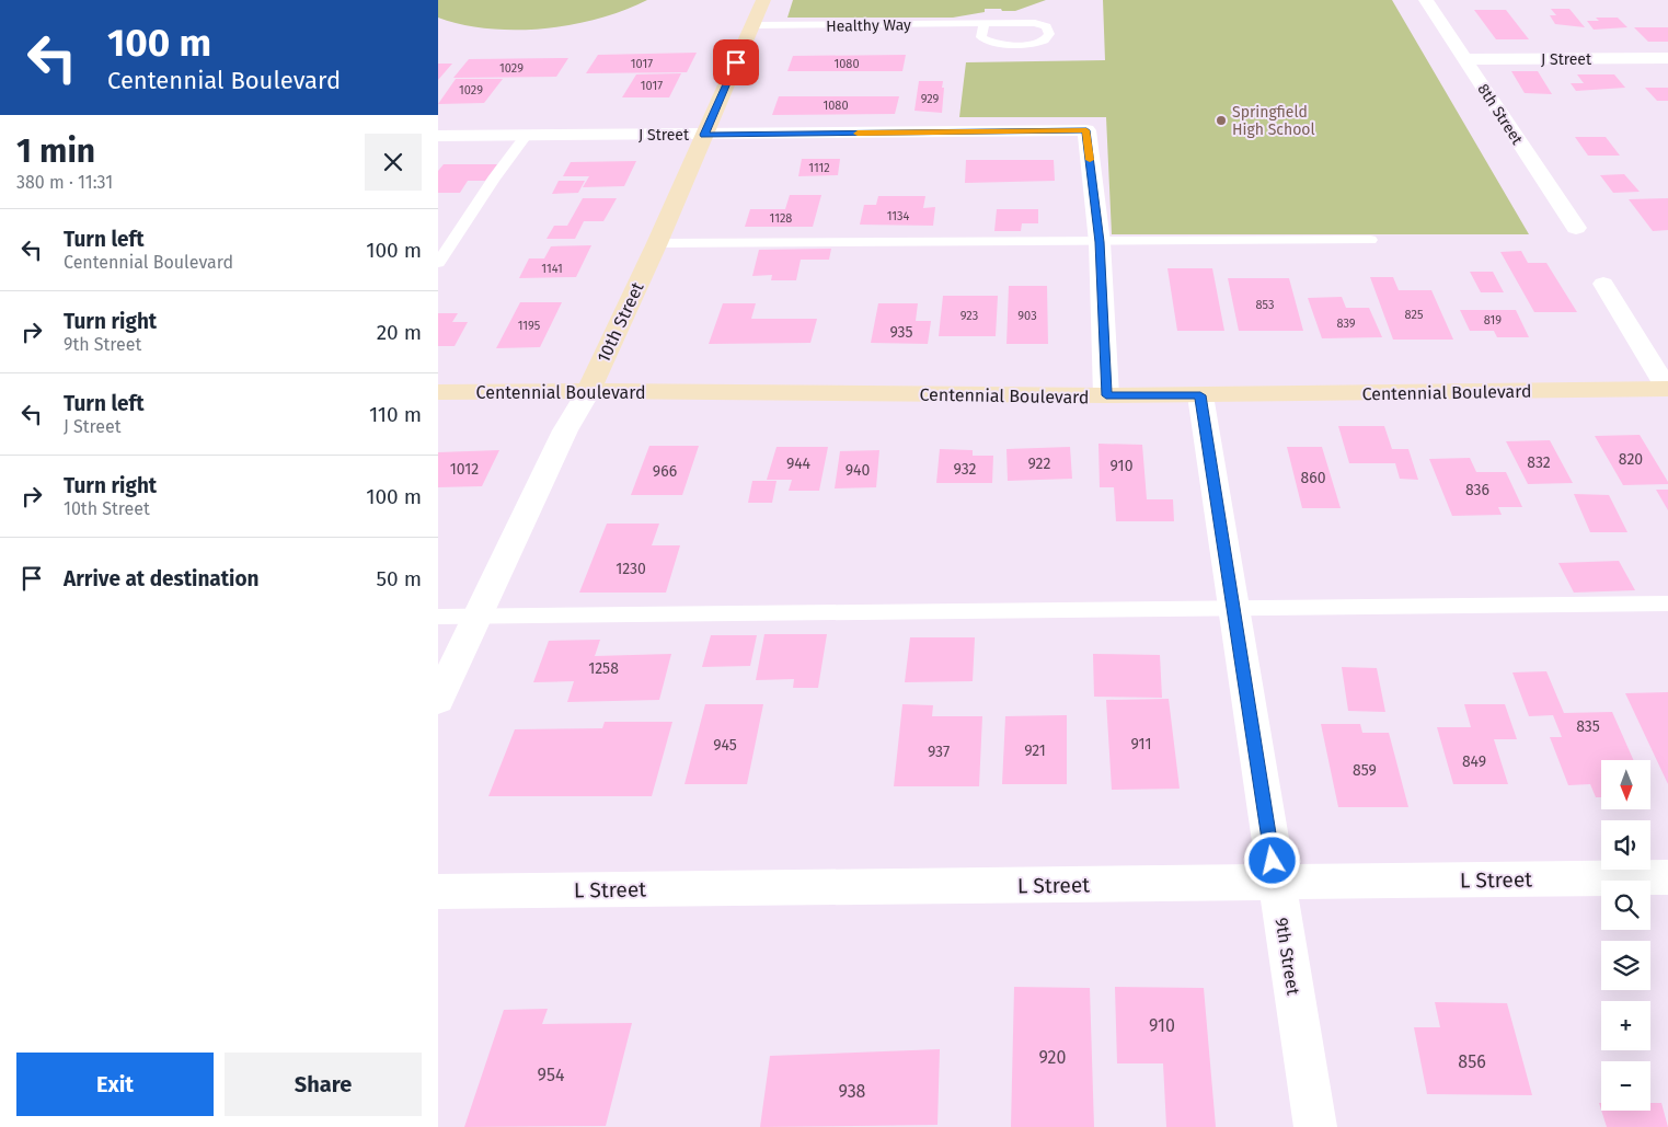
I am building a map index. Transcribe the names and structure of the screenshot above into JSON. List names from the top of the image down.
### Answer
{
  "streets": {
    "main road": ["10th Street", "Centennial Boulevard"],
    "street": [
      "J Street",
      "8th Street",
      "L Street",
      "9th Street"
    ],
    "lane": ["Healthy Way"]
  },
  "crossings": [
    ["Healthy Way", "10th Street"],
    ["J Street", "8th Street"],
    ["J Street", "10th Street"],
    ["10th Street", "Centennial Boulevard"],
    ["Centennial Boulevard", "9th Street"],
    ["L Street", "9th Street"]
  ],
  "places": ["Springfield High School"],
  "house_numbers": [
    "1017",
    "1080",
    "1029",
    "1017",
    "1029",
    "929",
    "1080",
    "1112",
    "1134",
    "1128",
    "1141",
    "853",
    "825",
    "923",
    "903",
    "819",
    "839",
    "1195",
    "935",
    "820",
    "832",
    "944",
    "922",
    "910",
    "1012",
    "932",
    "940",
    "966",
    "860",
    "836",
    "1230",
    "1258",
    "835",
    "911",
    "945",
    "921",
    "937",
    "849",
    "859",
    "910",
    "920",
    "856",
    "954",
    "938"
  ],
  "north": "bottom",
  "page": {
    "turn": ["100 m", "Centennial Boulevard"],
    "heading": ["1 min", "380 m · 11:31"],
    "list": [
      {
        "name": "Turn left",
        "note": "Centennial Boulevard",
        "value": "100 m"
      },
      {
        "name": "Turn right",
        "note": "9th Street",
        "value": "20 m"
      },
      {
        "name": "Turn left",
        "note": "J Street",
        "value": "110 m"
      },
      {
        "name": "Turn right",
        "note": "10th Street",
        "value": "100 m"
      },
      {
        "name": "Arrive at destination",
        "value": "50 m"
      }
    ],
    "map_buttons": ["+", "−"],
    "buttons": ["Exit", "Share"]
  }
}
